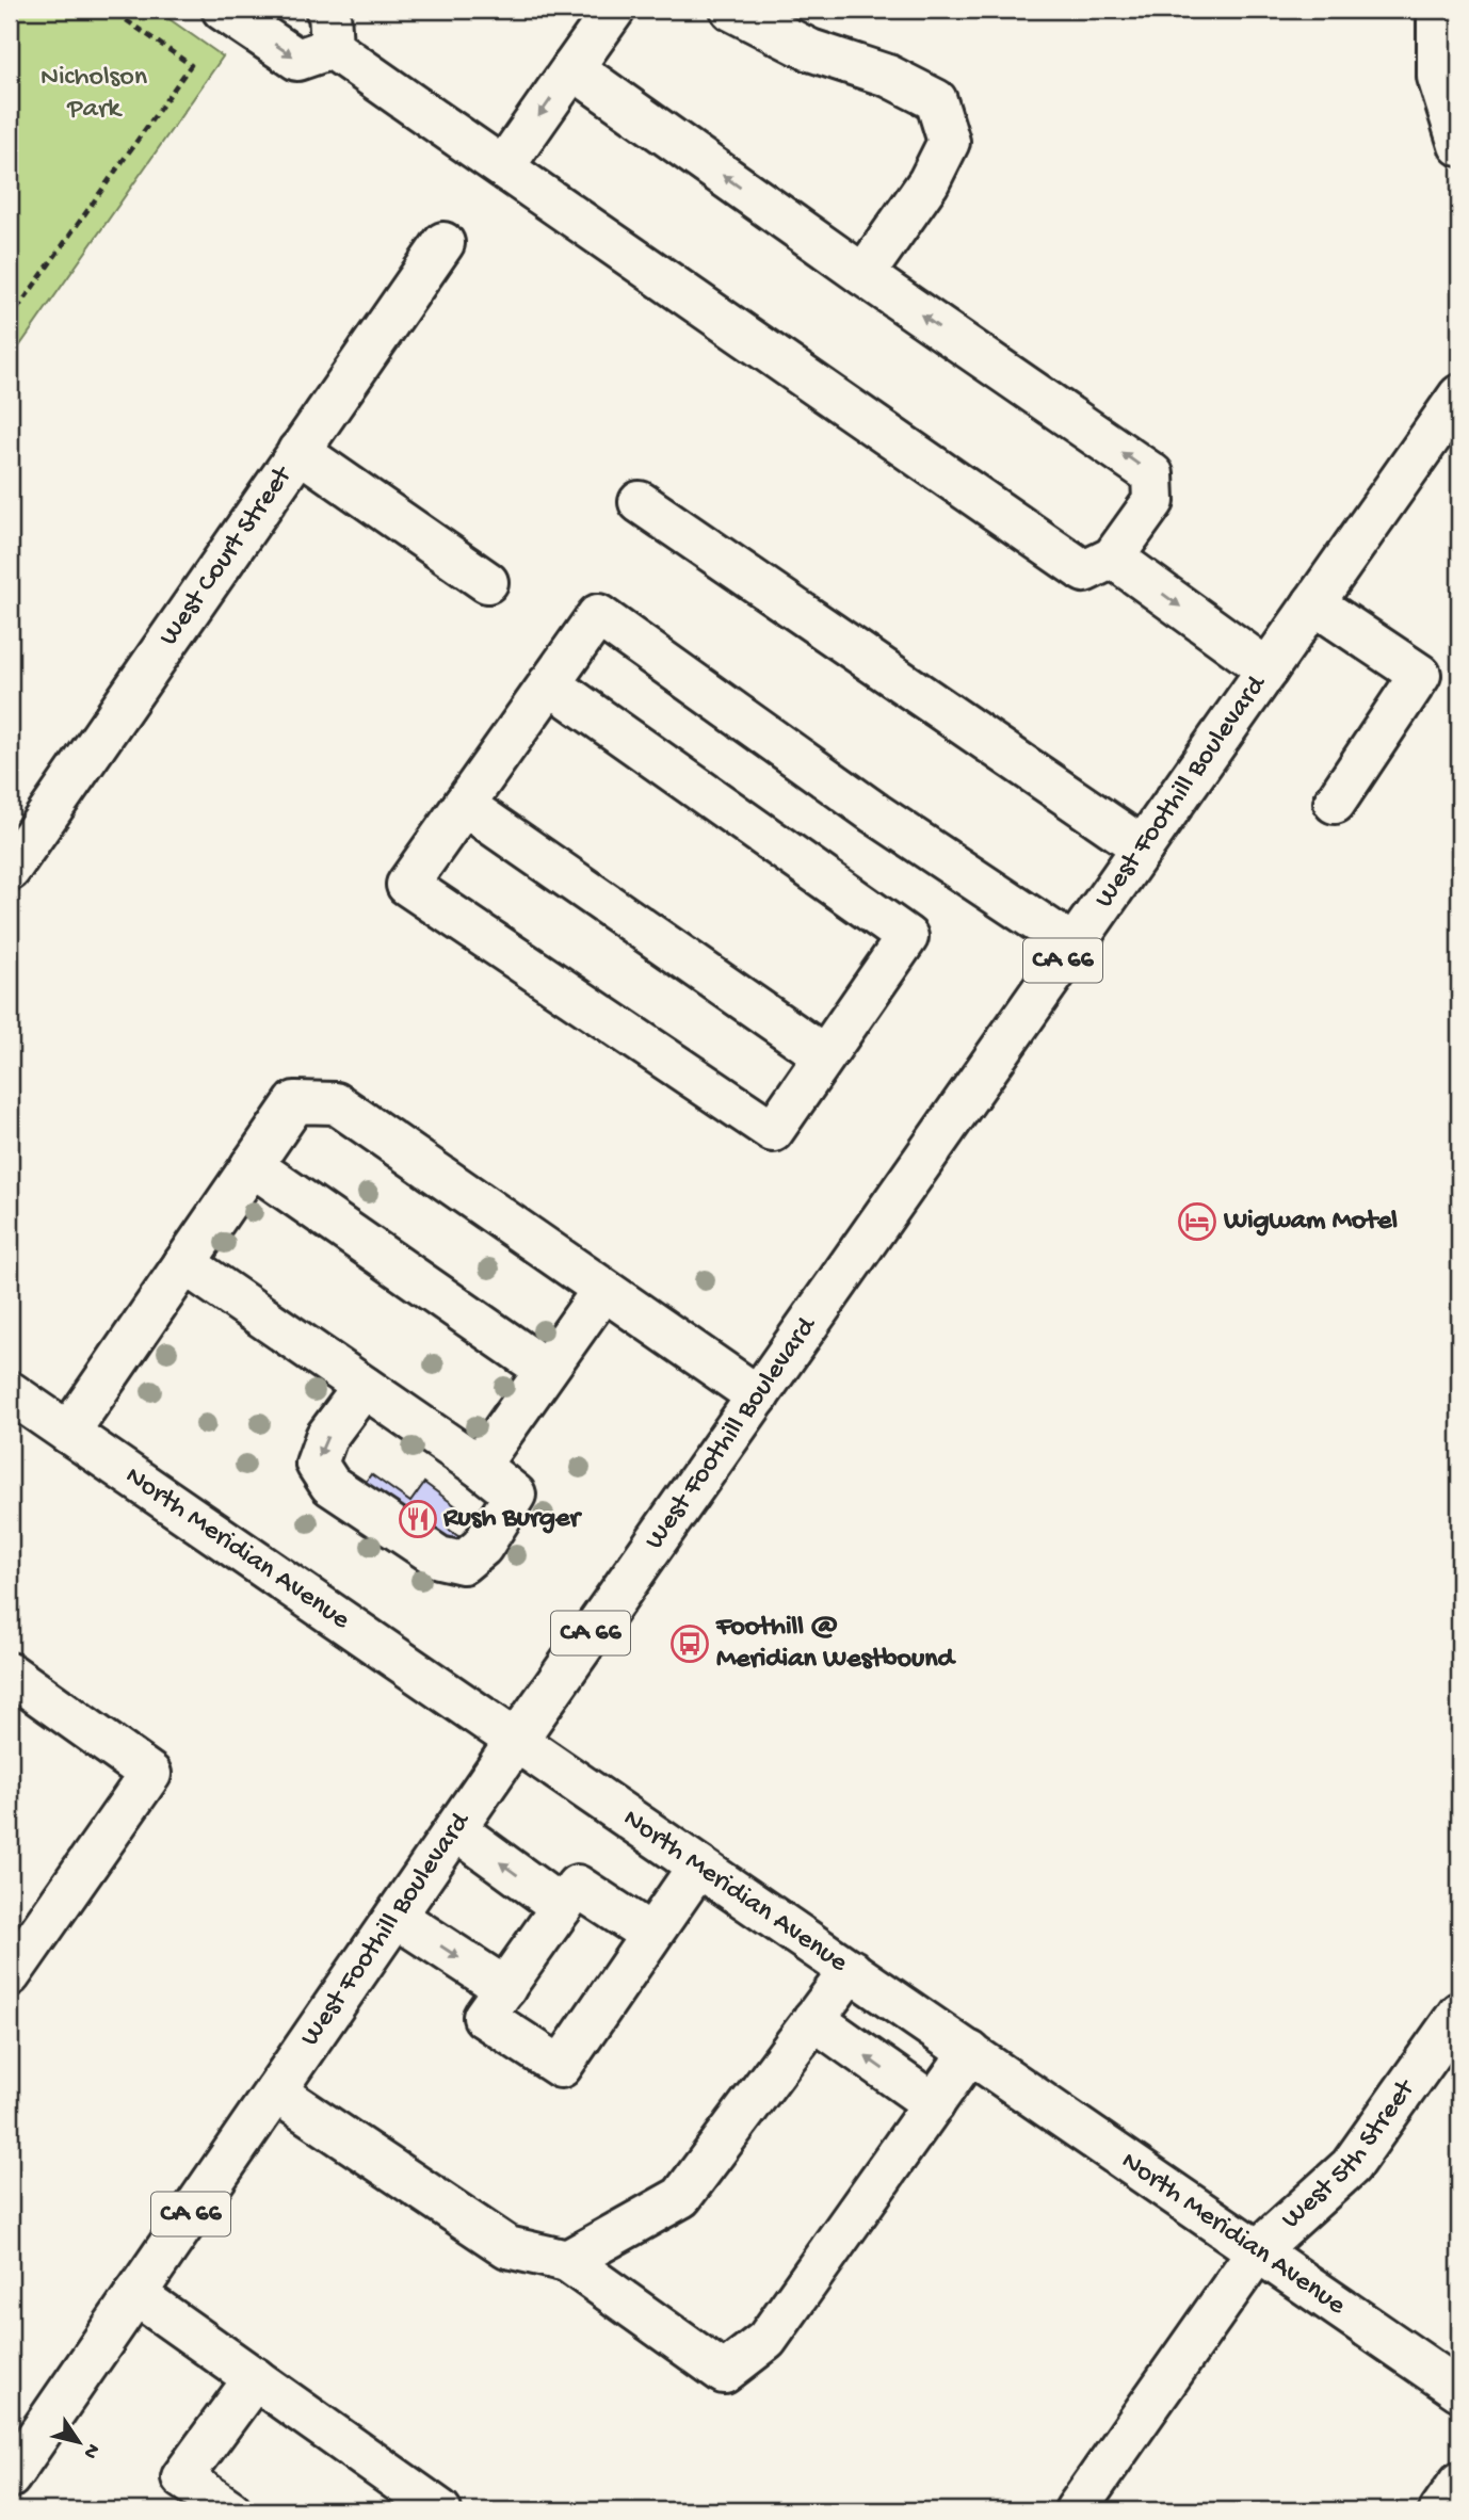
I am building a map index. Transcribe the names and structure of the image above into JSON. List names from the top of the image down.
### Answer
{
  "streets": {
    "street": [
      "West Court Street",
      "West Foothill Boulevard",
      "CA 66",
      "North Meridian Avenue",
      "West 5th Street"
    ]
  },
  "crossings": [
    ["West Foothill Boulevard", "North Meridian Avenue"],
    ["North Meridian Avenue", "West 5th Street"]
  ],
  "parks": ["Nicholson Park"],
  "places": {
    "hotel": ["Wigwam Motel"],
    "restaurant": ["Rush Burger"],
    "bus stop": ["Foothill @ Meridian Westbound"]
  },
  "north": "bottom right"
}
